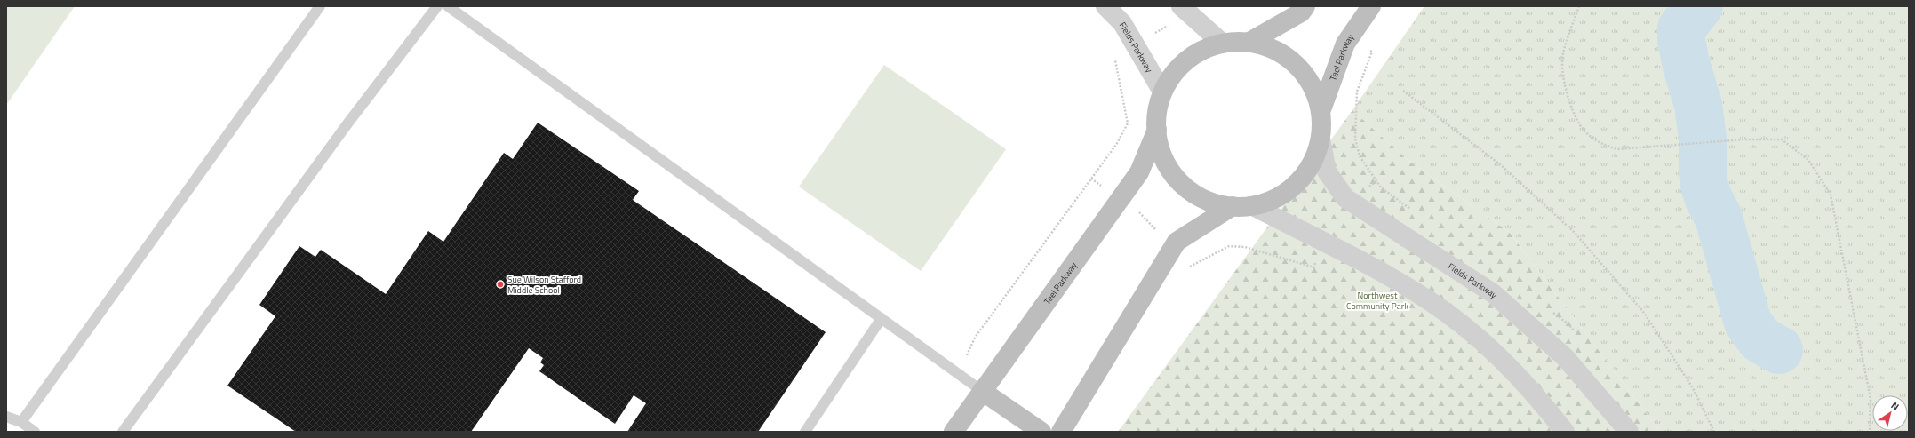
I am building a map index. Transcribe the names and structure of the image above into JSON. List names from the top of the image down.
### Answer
{
  "streets": {
    "main road": ["Teel Parkway"],
    "street": ["Fields Parkway"]
  },
  "parks": ["Northwest Community Park"],
  "places": ["Sue Wilson Stafford Middle School"],
  "north": "top right"
}
